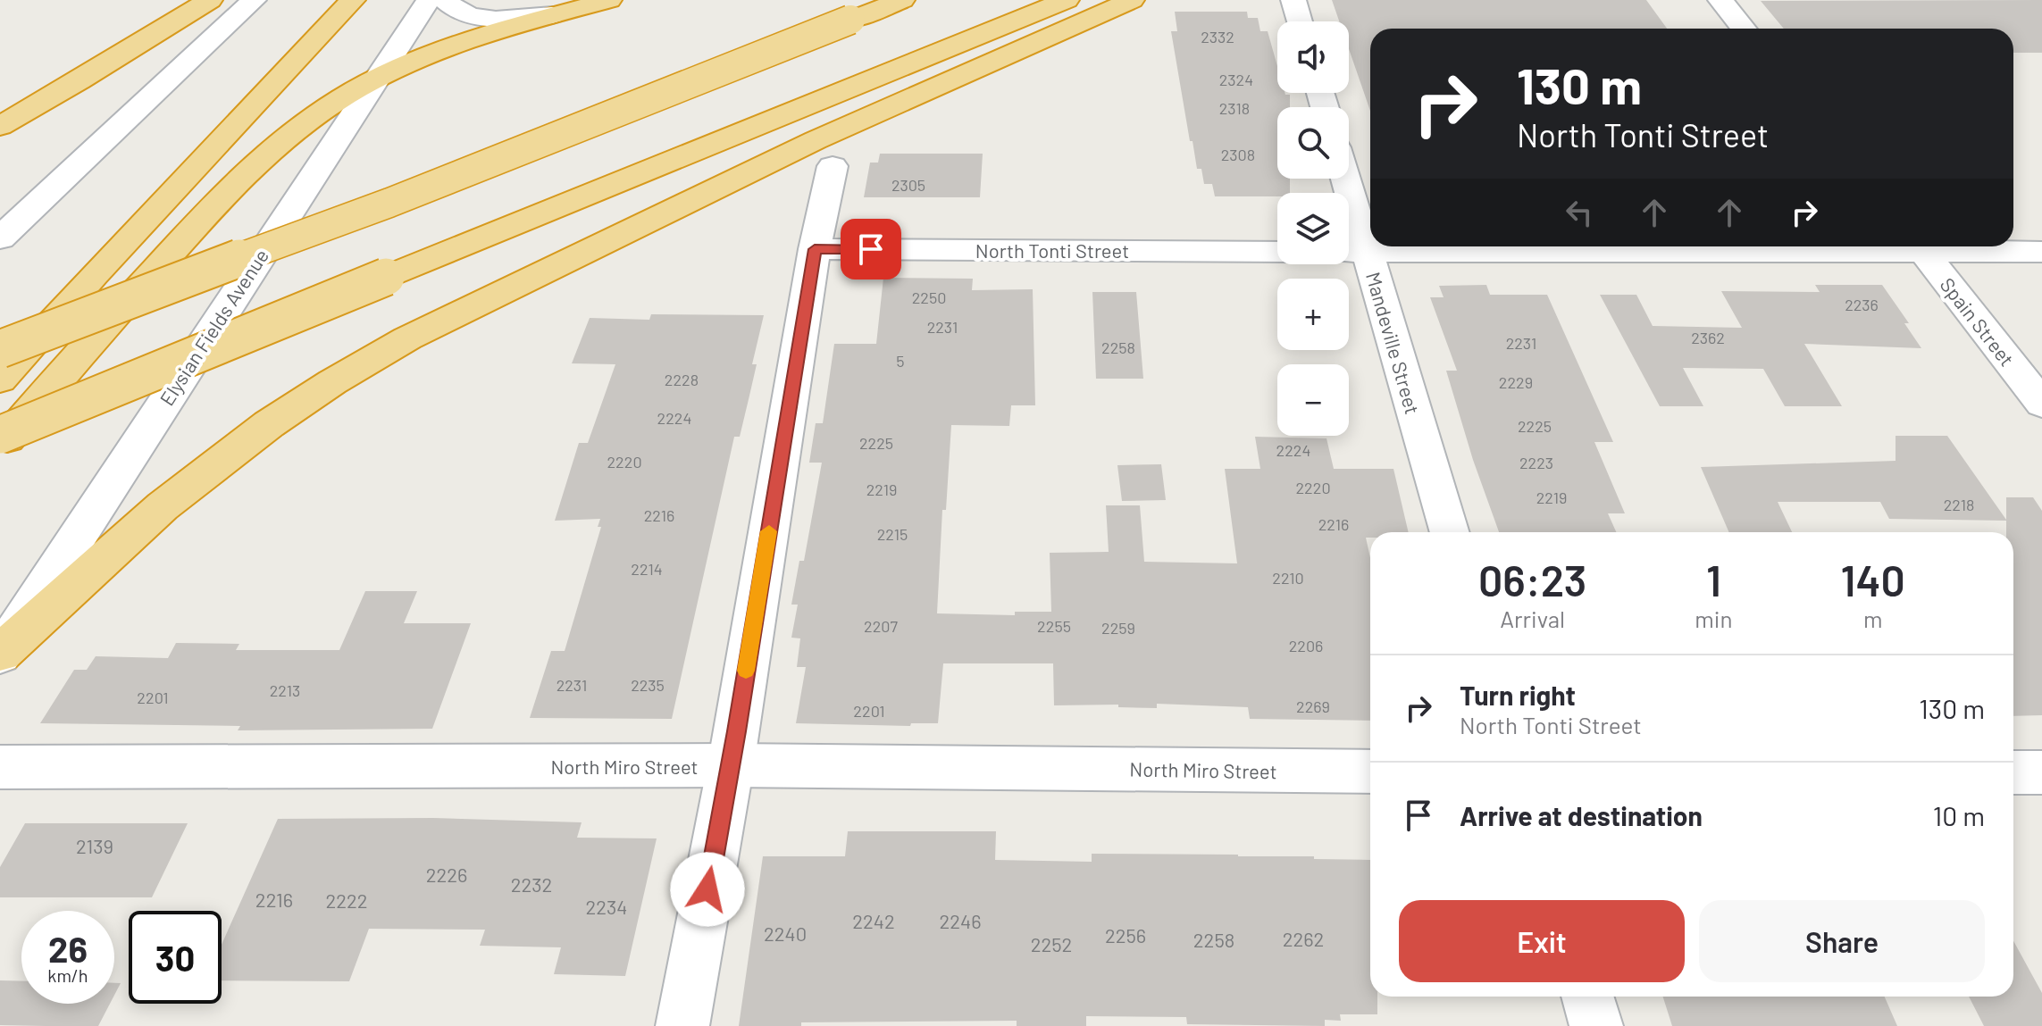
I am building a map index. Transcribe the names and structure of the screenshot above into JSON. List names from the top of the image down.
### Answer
{
  "streets": {
    "street": [
      "North Tonti Street",
      "Spain Street",
      "Elysian Fields Avenue",
      "Mandeville Street",
      "North Miro Street"
    ]
  },
  "house_numbers": [
    "2332",
    "2324",
    "2318",
    "2308",
    "2305",
    "2250",
    "2236",
    "2231",
    "2362",
    "2231",
    "2258",
    "5",
    "2228",
    "2229",
    "2224",
    "2225",
    "2225",
    "2224",
    "2220",
    "2223",
    "2220",
    "2219",
    "2219",
    "2218",
    "2216",
    "2216",
    "2215",
    "2214",
    "2210",
    "2207",
    "2255",
    "2259",
    "2206",
    "2231",
    "2235",
    "2213",
    "2201",
    "2269",
    "2201",
    "2139",
    "2226",
    "2232",
    "2216",
    "2222",
    "2234",
    "2242",
    "2246",
    "2240",
    "2256",
    "2262",
    "2258",
    "2252"
  ],
  "page": {
    "map_buttons": ["+", "−"],
    "turn": ["130 m", "North Tonti Street"],
    "eta": [
      "06:23",
      "Arrival",
      "1",
      "min",
      "140",
      "m"
    ],
    "list": [
      {
        "name": "Turn right",
        "note": "North Tonti Street",
        "value": "130 m"
      },
      {
        "name": "Arrive at destination",
        "value": "10 m"
      }
    ],
    "buttons": ["Exit", "Share"],
    "speed": "26 km/h",
    "limit": "30"
  }
}
